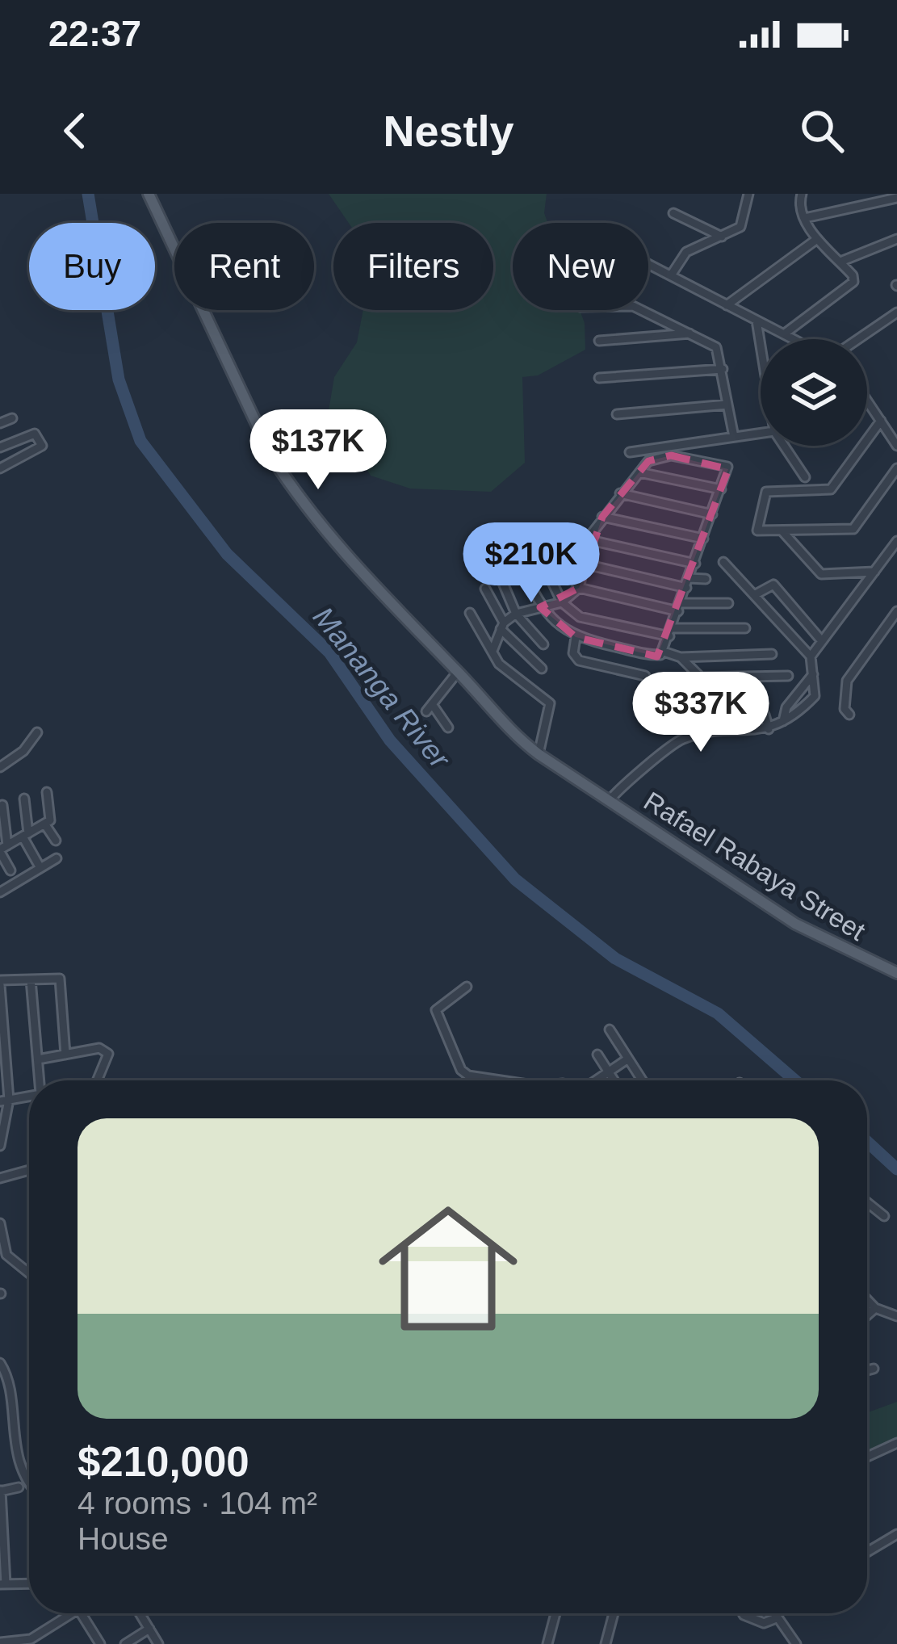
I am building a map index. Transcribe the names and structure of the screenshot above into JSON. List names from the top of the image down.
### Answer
{
  "streets": {
    "main road": ["Rafael Rabaya Street"]
  },
  "water": ["Mananga River"],
  "page": {
    "status": "22:37",
    "header": "Nestly",
    "chip": [
      "Buy",
      "Rent",
      "Filters",
      "New"
    ],
    "price": ["$137K", "$210K", "$337K"],
    "list": [
      {
        "name": "$210,000",
        "note": "4 rooms · 104 m² · House"
      }
    ]
  }
}
